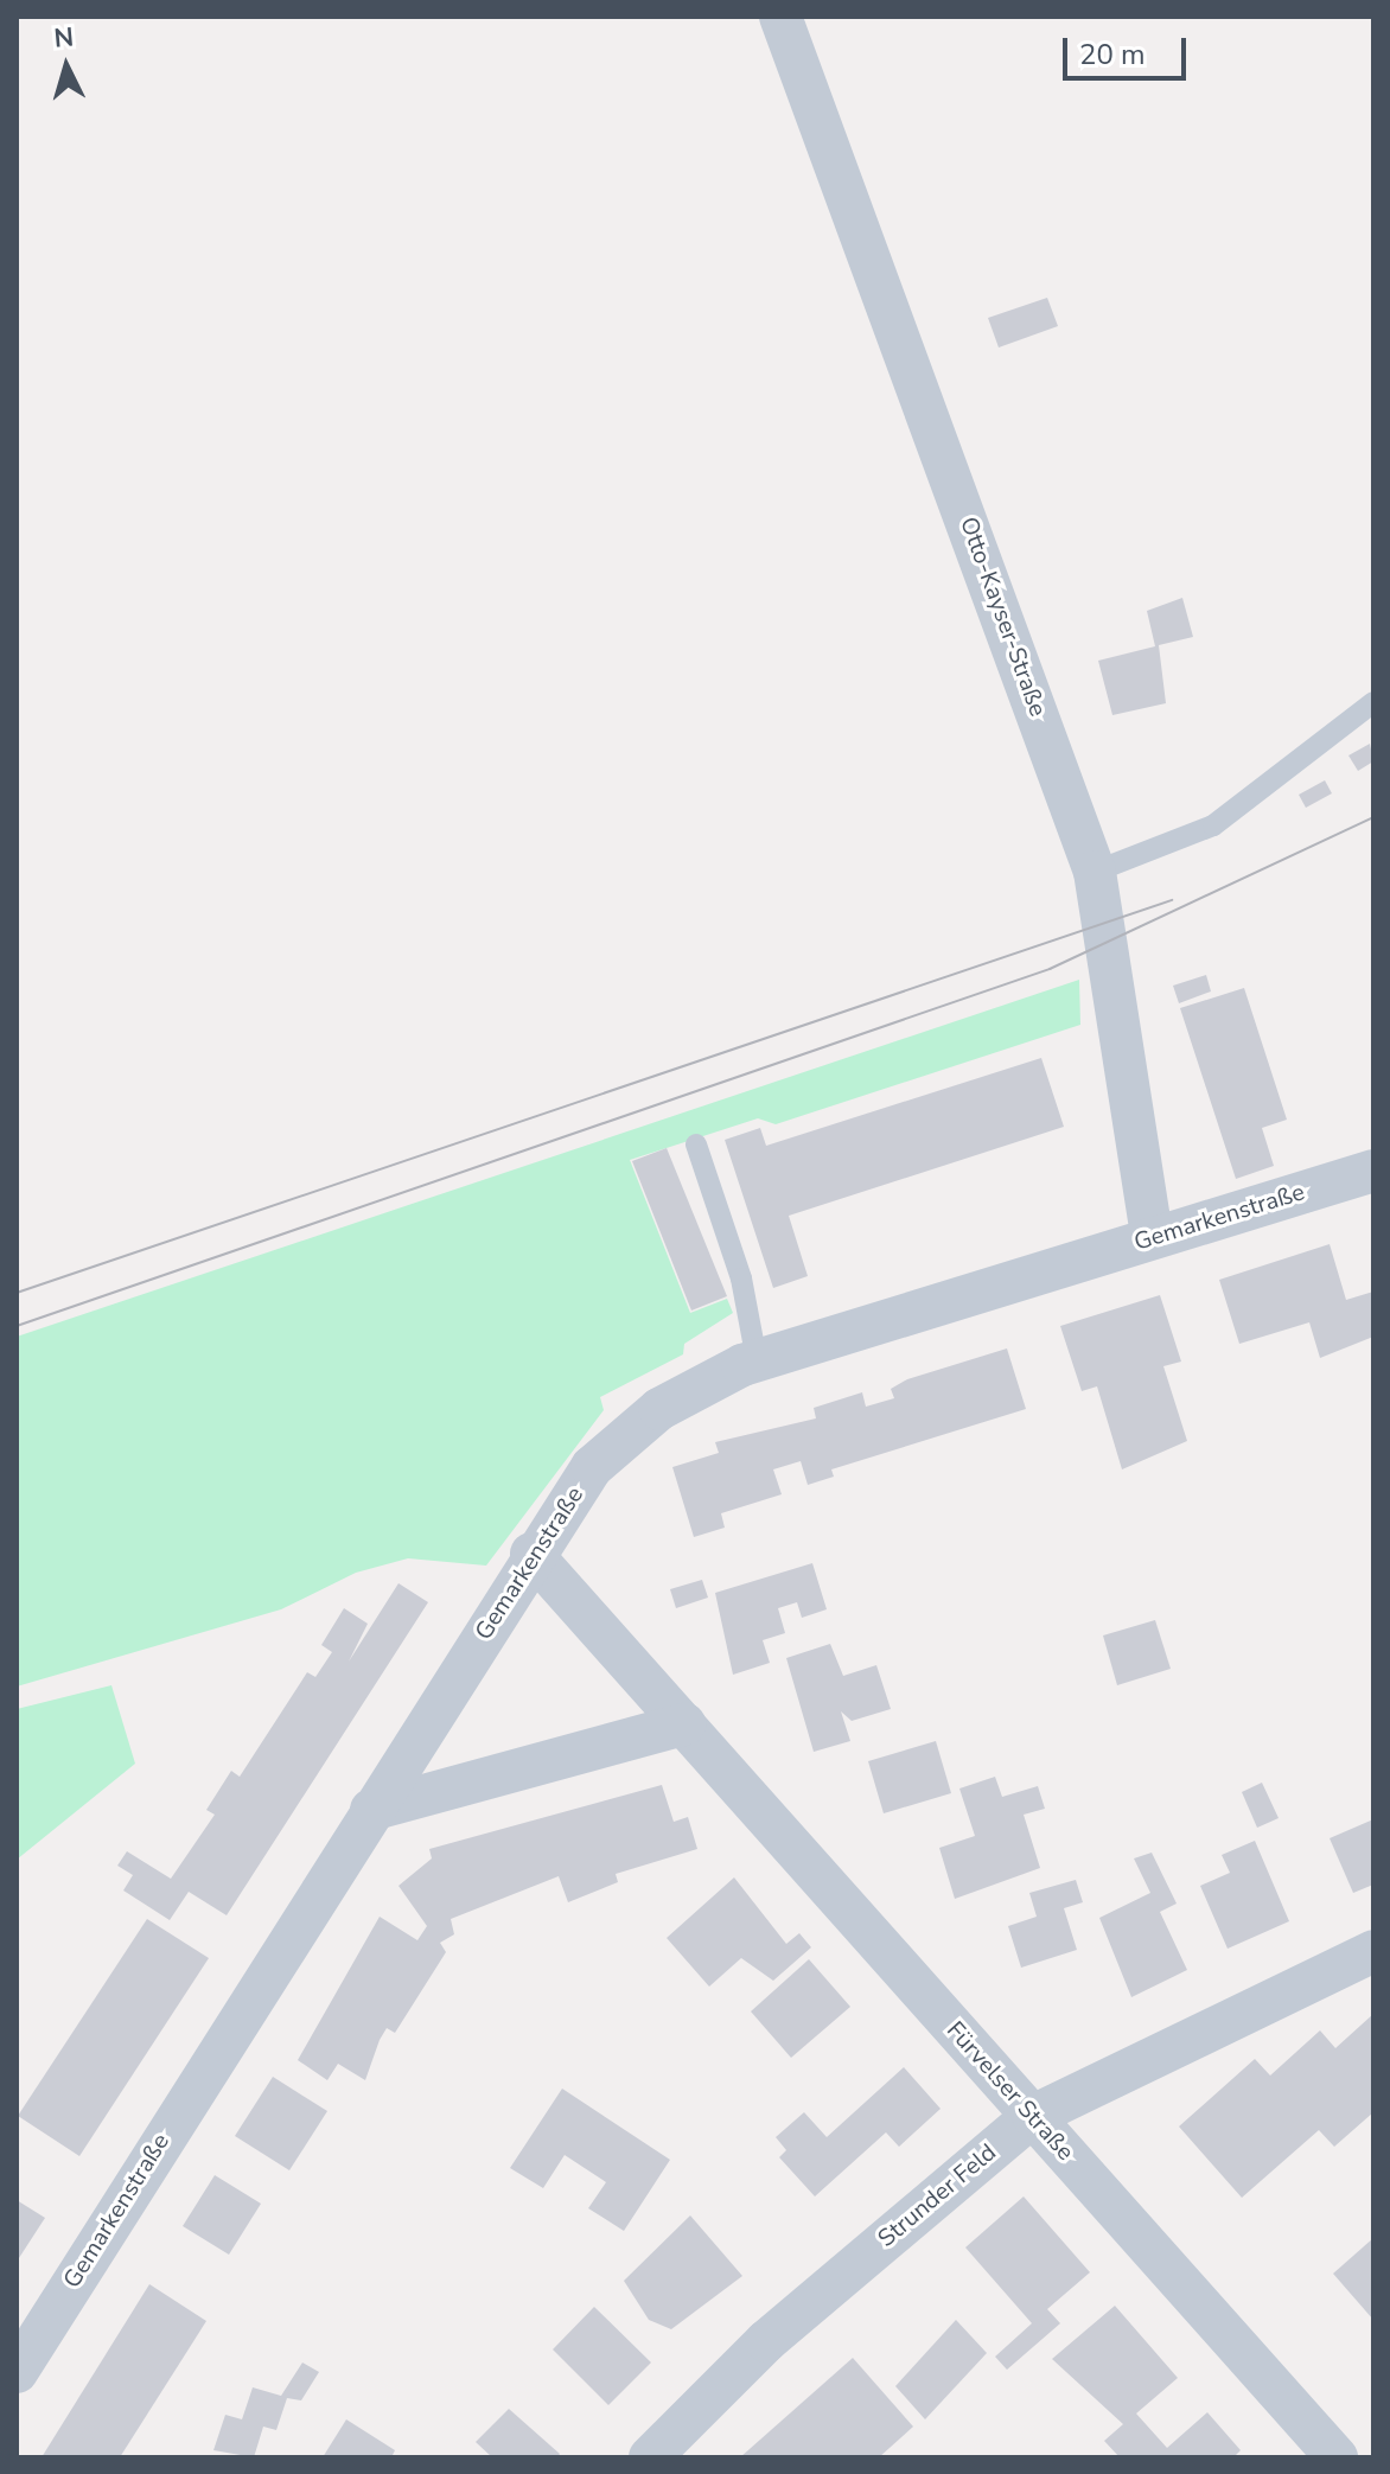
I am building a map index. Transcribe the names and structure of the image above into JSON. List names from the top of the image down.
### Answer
{
  "streets": {
    "street": [
      "Otto-Kayser-Straße",
      "Gemarkenstraße",
      "Fürvelser Straße",
      "Strunder Feld"
    ]
  },
  "crossings": [
    ["Otto-Kayser-Straße", "Gemarkenstraße"],
    ["Gemarkenstraße", "Fürvelser Straße"],
    ["Fürvelser Straße", "Strunder Feld"]
  ],
  "scale_bar": "20 m",
  "north": "top"
}
